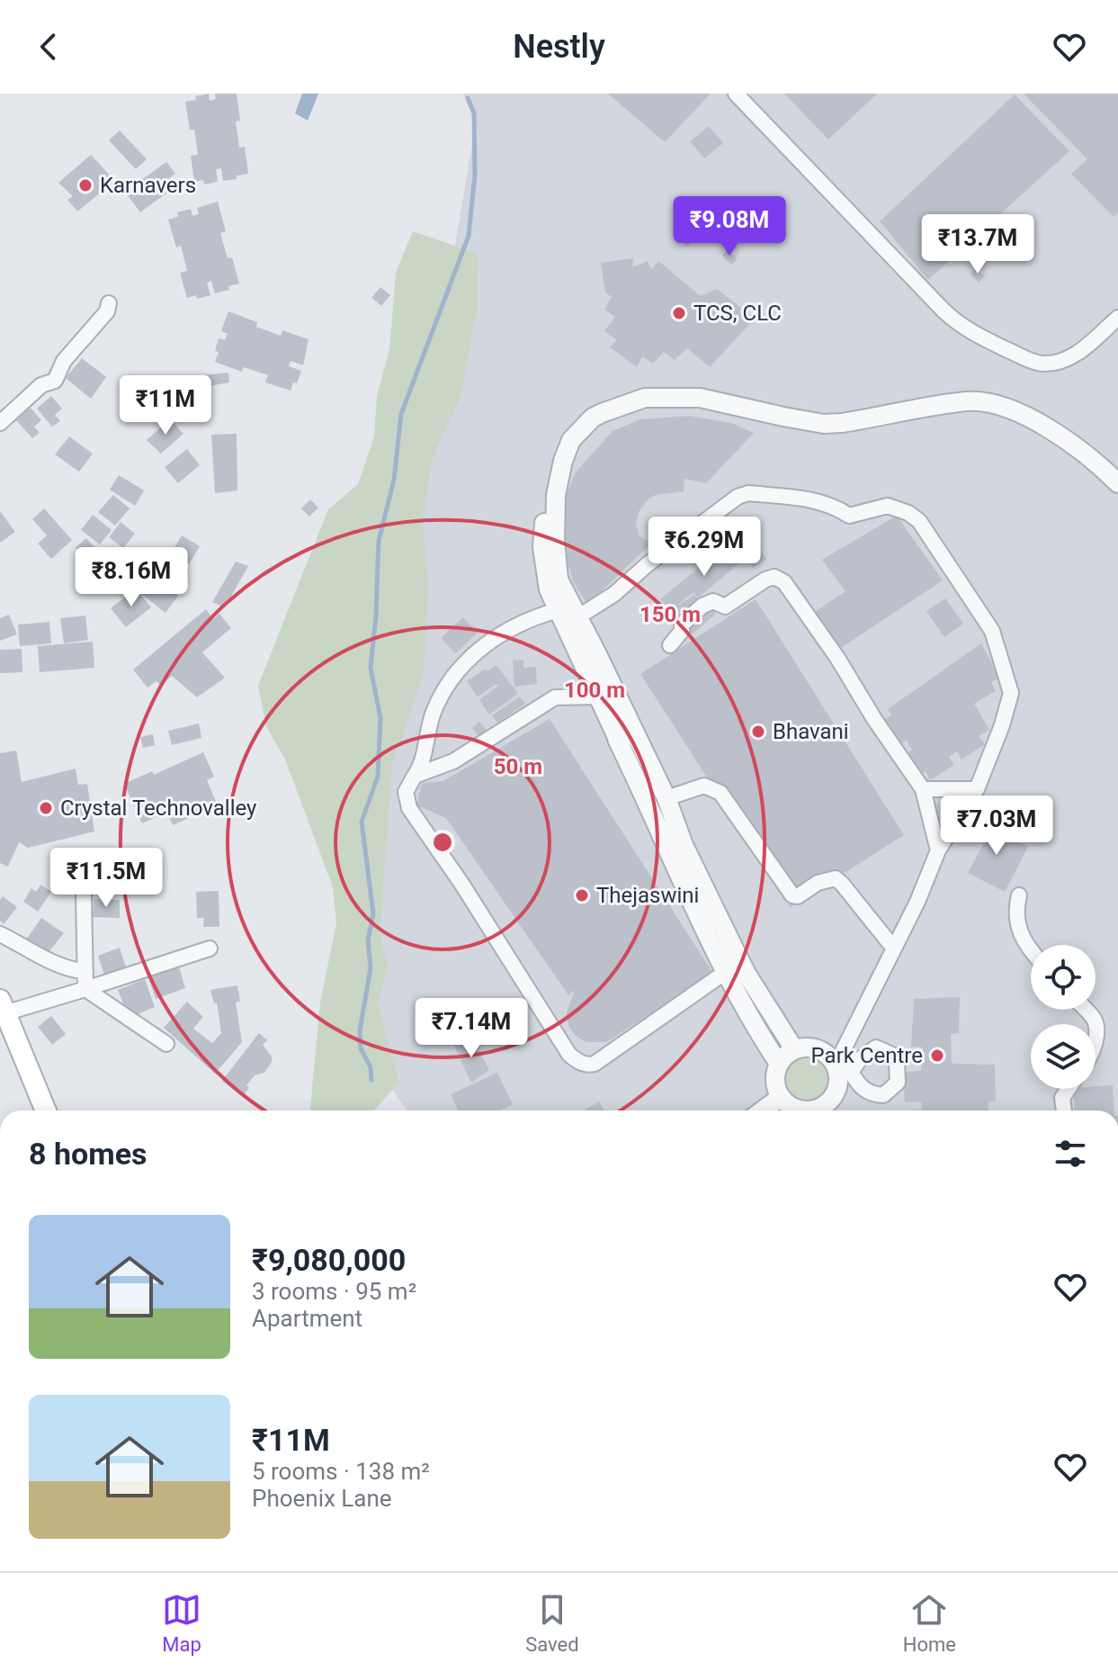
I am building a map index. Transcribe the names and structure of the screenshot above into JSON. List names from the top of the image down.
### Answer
{
  "places": [
    "Karnavers",
    "TCS, CLC",
    "Bhavani",
    "Crystal Technovalley",
    "Thejaswini",
    "Park Centre"
  ],
  "page": {
    "header": "Nestly",
    "price": [
      "₹9.08M",
      "₹13.7M",
      "₹11M",
      "₹6.29M",
      "₹8.16M",
      "₹7.03M",
      "₹11.5M",
      "₹7.14M"
    ],
    "heading": "8 homes",
    "list": [
      {
        "name": "₹9,080,000",
        "note": "3 rooms · 95 m² · Apartment"
      },
      {
        "name": "₹11M",
        "note": "5 rooms · 138 m² · Phoenix Lane"
      }
    ],
    "tabs": ["Map", "Saved", "Home"]
  },
  "rings": ["150 m", "100 m", "50 m"]
}
